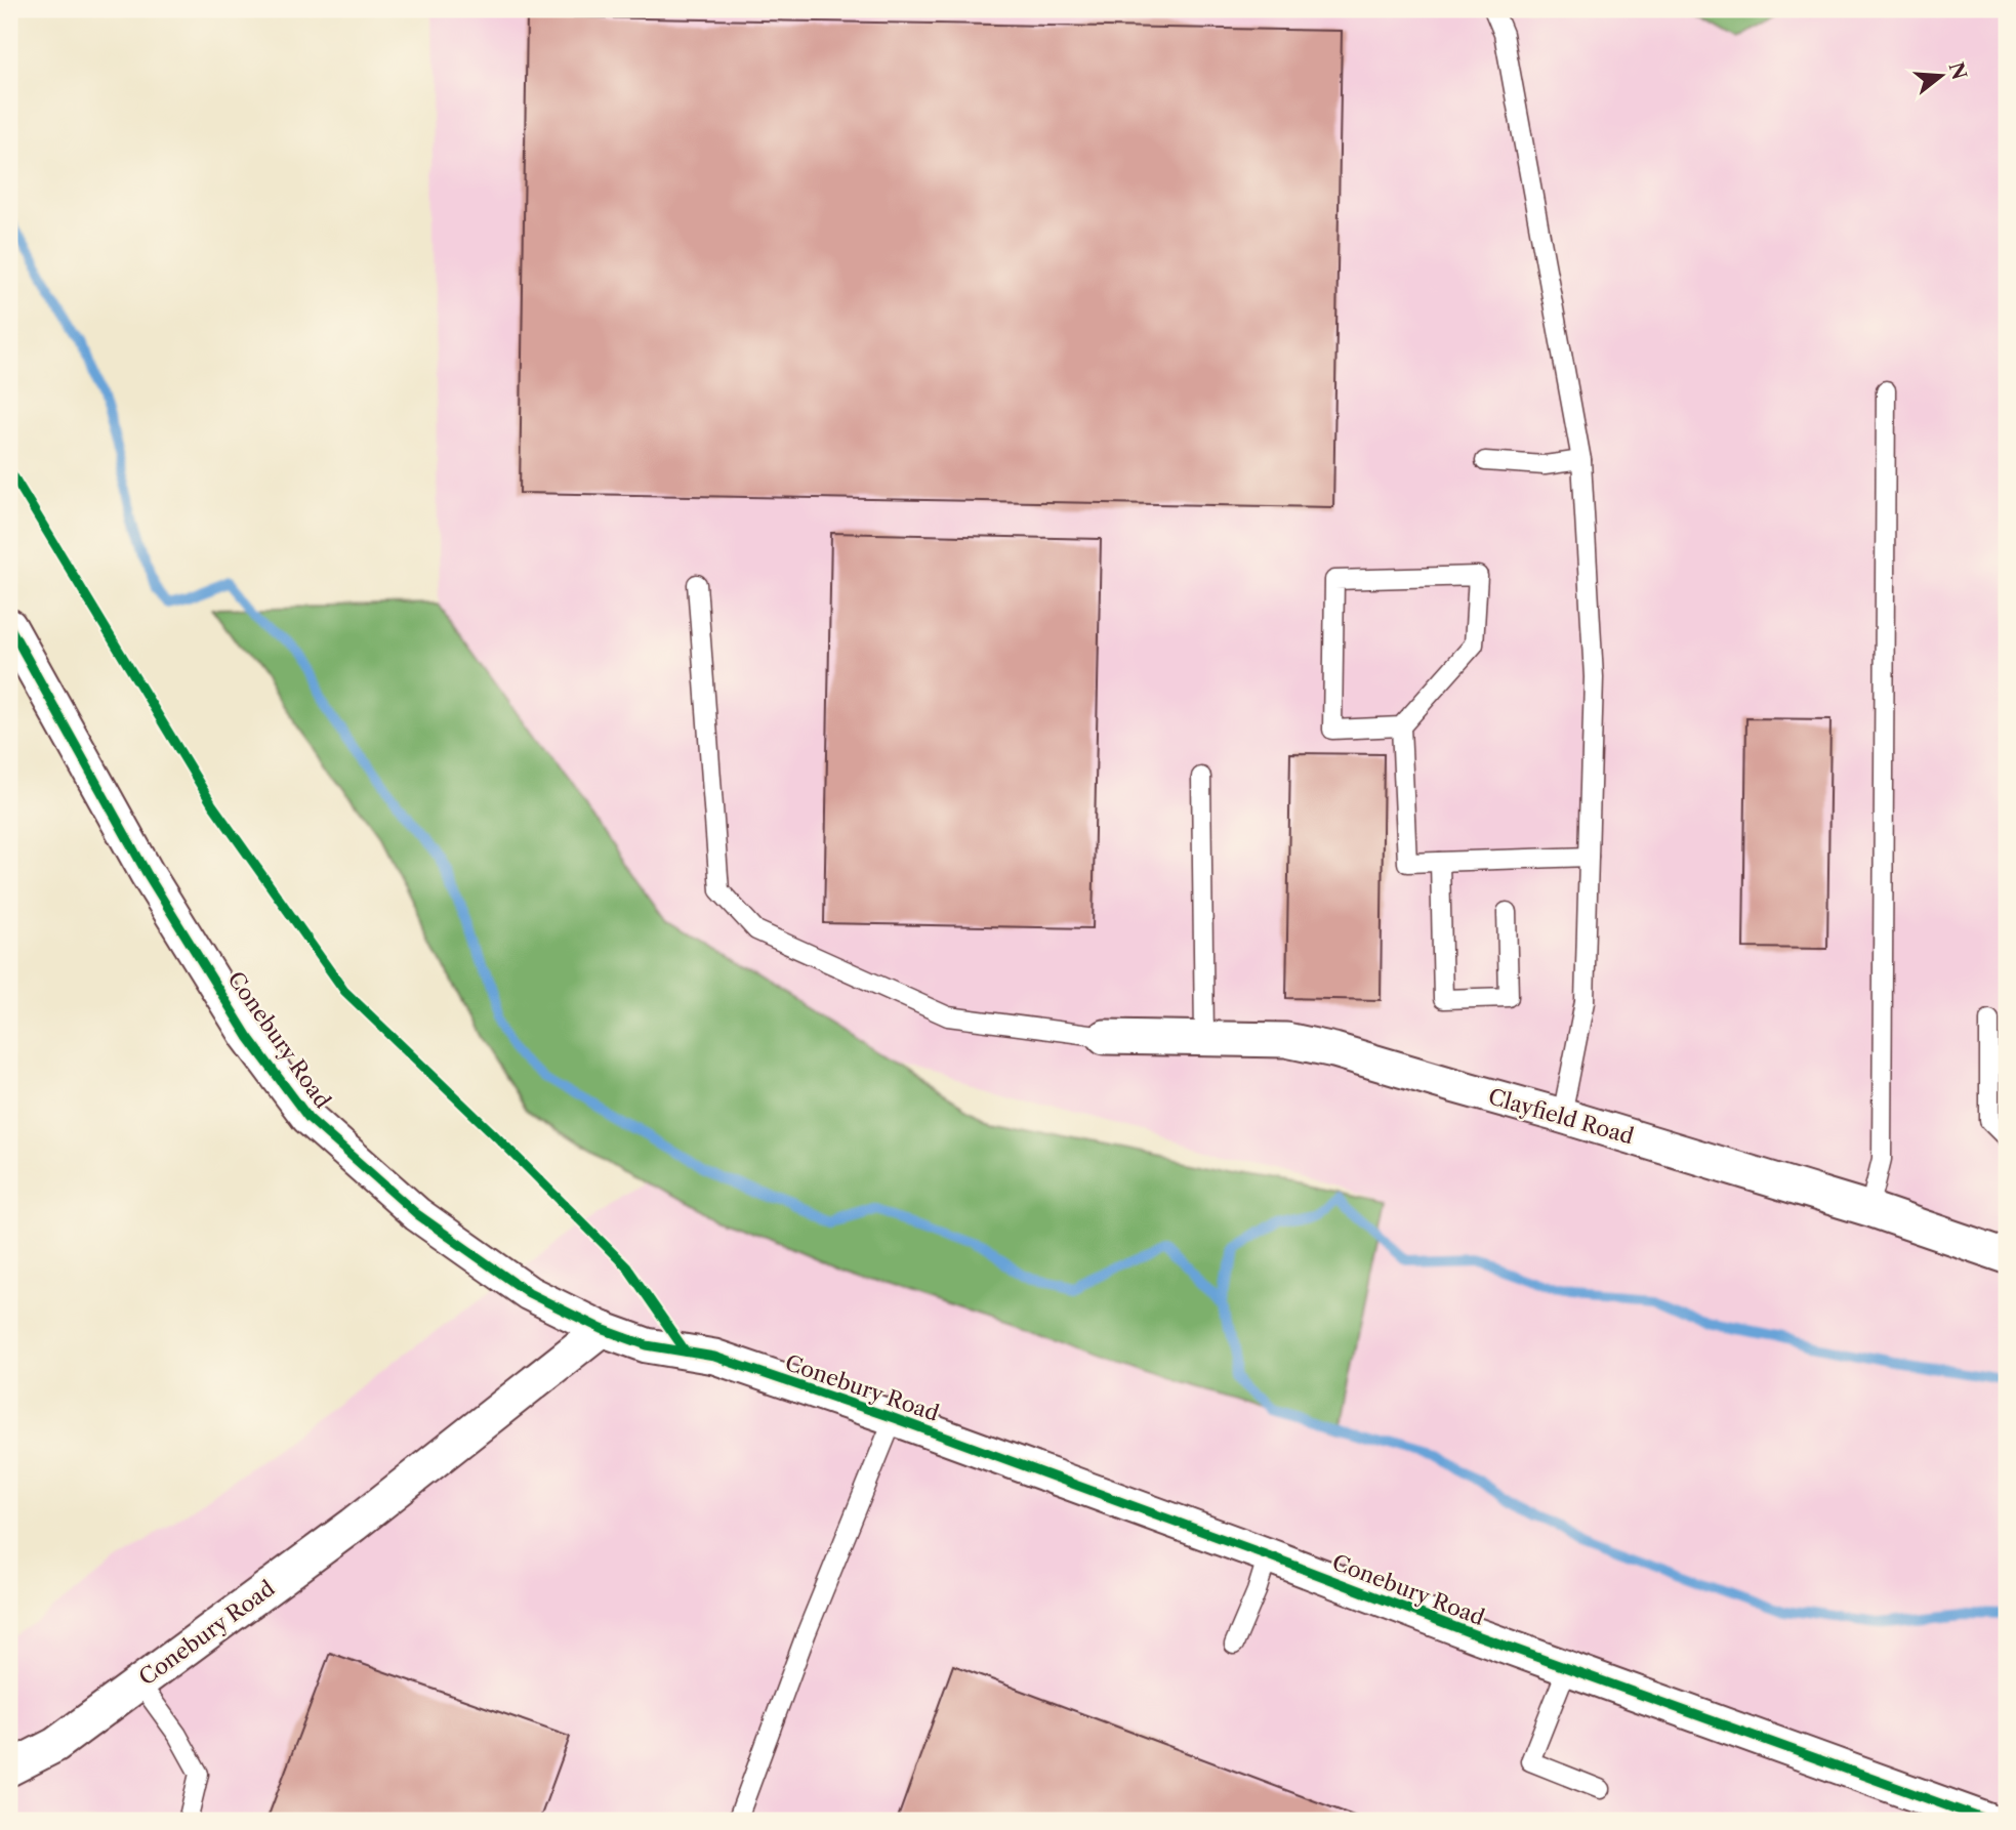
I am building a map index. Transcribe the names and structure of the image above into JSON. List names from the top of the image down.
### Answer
{
  "streets": {
    "street": ["Conebury Road", "Clayfield Road"]
  },
  "north": "right"
}
